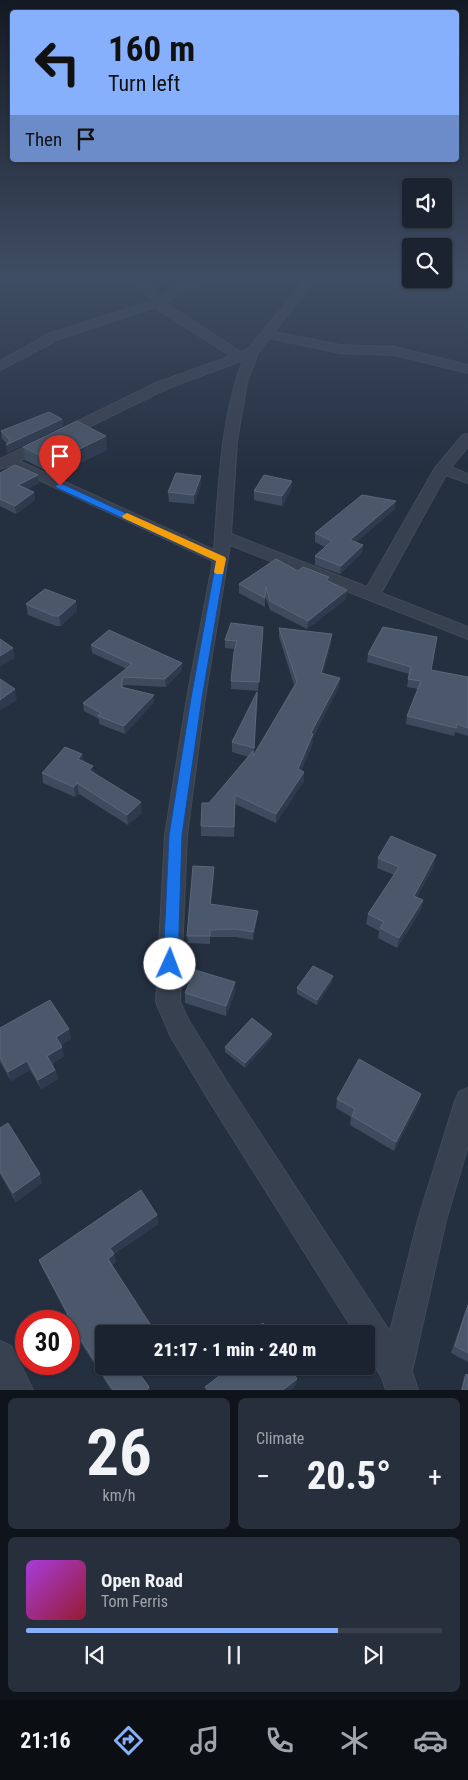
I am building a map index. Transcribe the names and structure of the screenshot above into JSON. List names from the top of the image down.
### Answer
{
  "page": {
    "turn": ["160 m", "Turn left"],
    "then": "Then",
    "limit": "30",
    "trip": "21:17 · 1 min · 240 m",
    "tile": [
      ["26", "km/h"],
      "Climate"
    ],
    "heat": ["−", "20.5°", "+"],
    "song": ["Open Road", "Tom Ferris"],
    "tabs": "21:16"
  }
}
